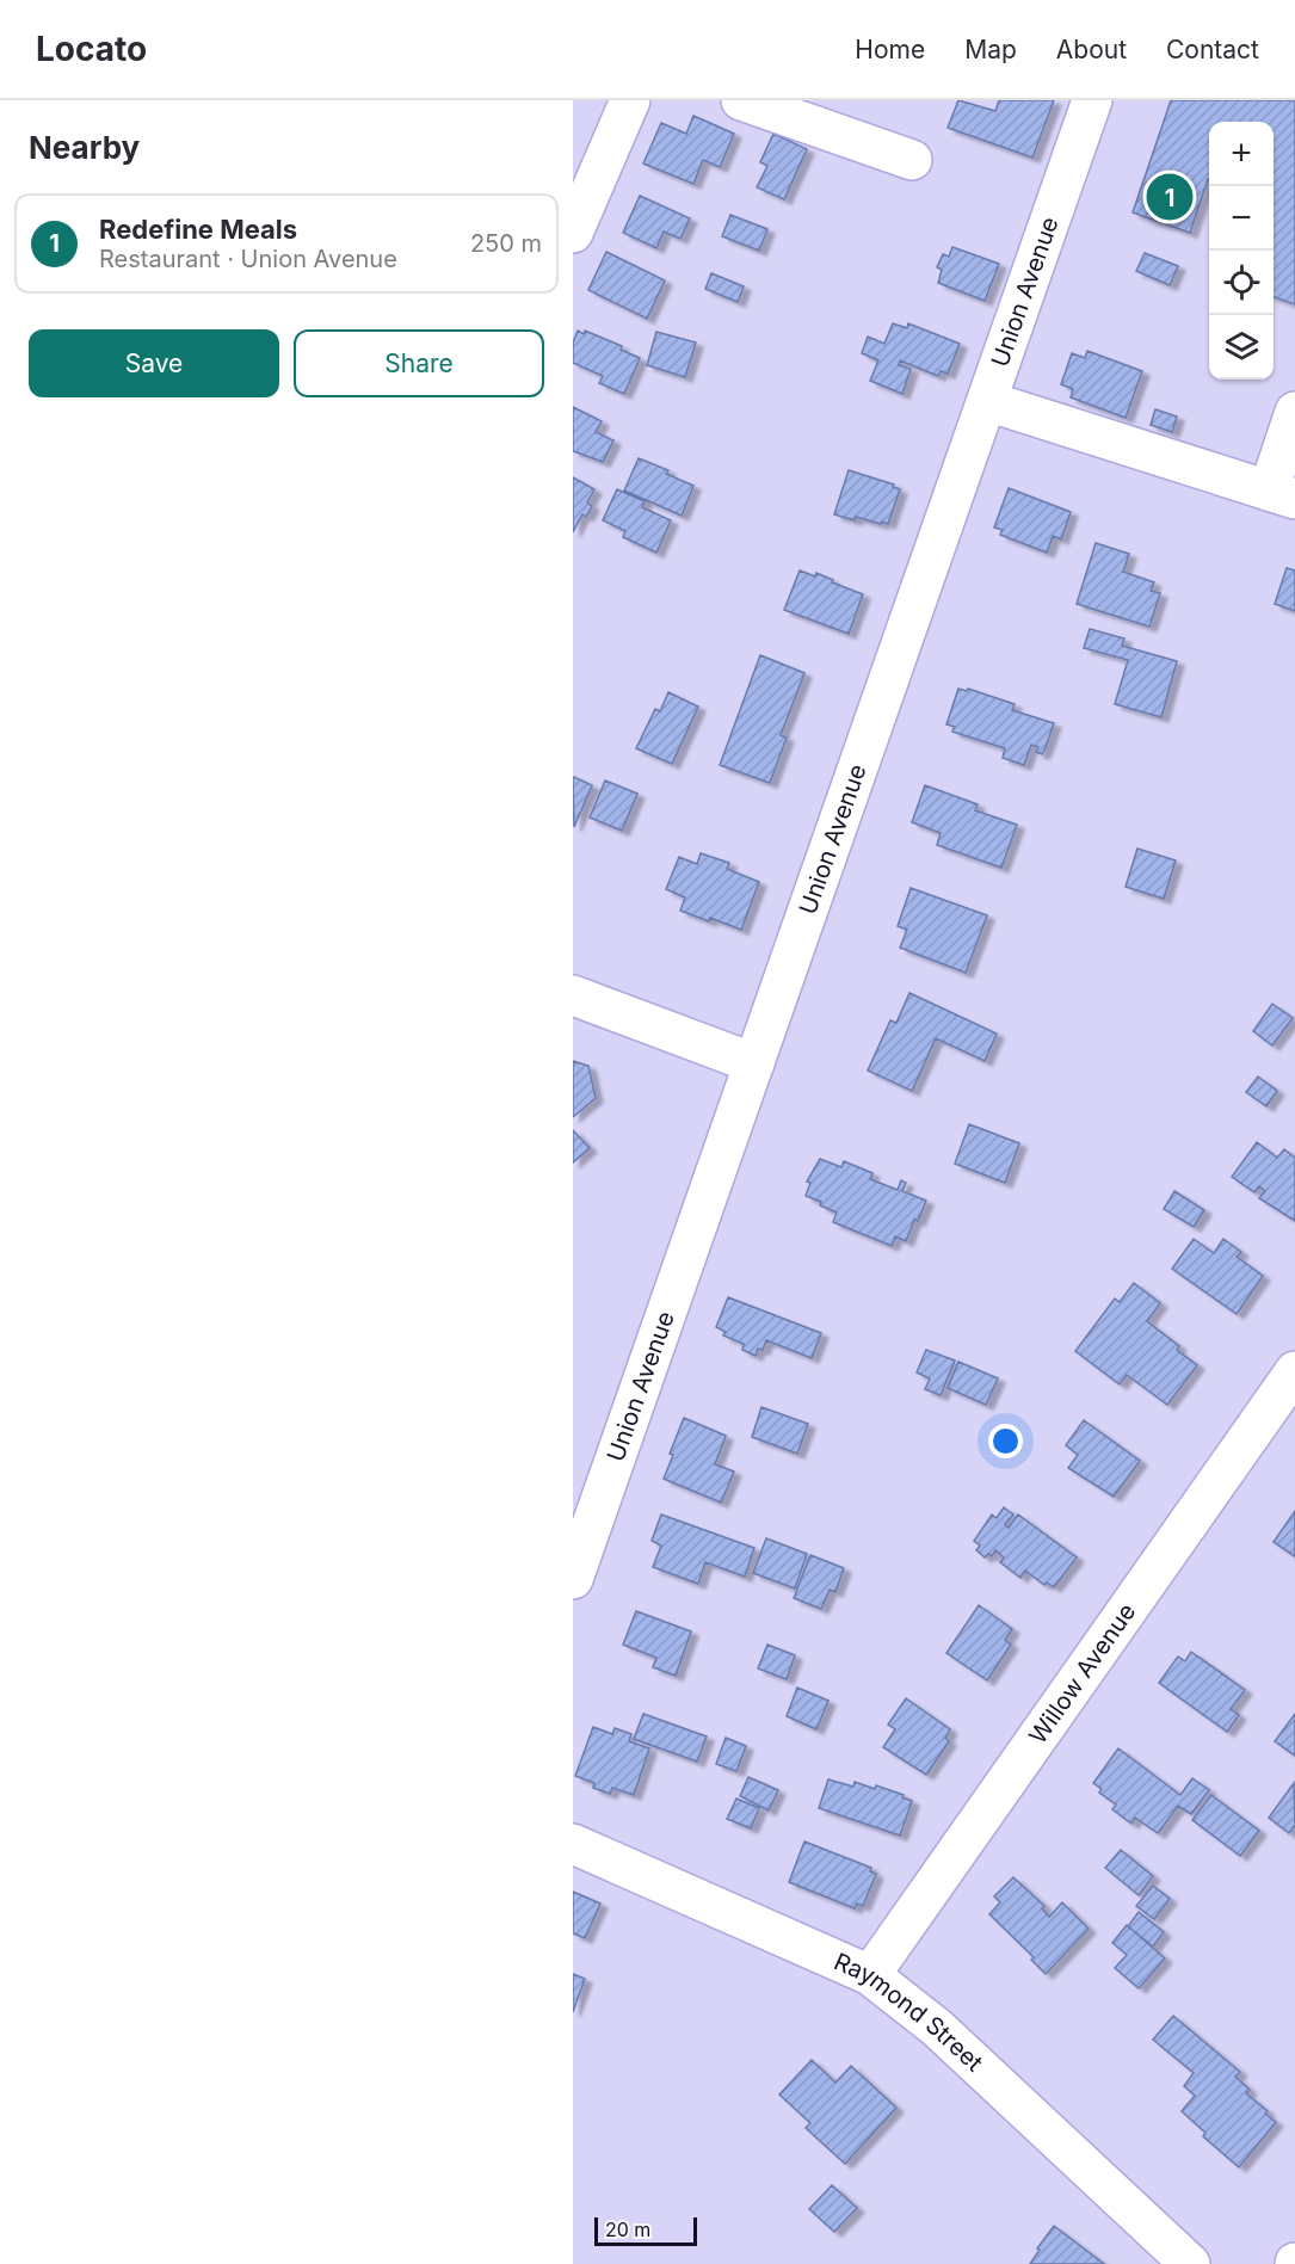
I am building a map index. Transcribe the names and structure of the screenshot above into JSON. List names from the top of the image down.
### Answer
{
  "streets": {
    "street": ["Union Avenue", "Willow Avenue", "Raymond Street"]
  },
  "crossings": [
    ["Willow Avenue", "Raymond Street"]
  ],
  "scale_bar": "20 m",
  "page": {
    "header": "Locato",
    "nav": [
      "Home",
      "Map",
      "About",
      "Contact"
    ],
    "heading": "Nearby",
    "map_buttons": ["+", "−"],
    "pins": "1",
    "list": [
      {
        "mark": "1",
        "name": "Redefine Meals",
        "note": "Restaurant · Union Avenue",
        "value": "250 m"
      }
    ],
    "buttons": ["Save", "Share"],
    "scale": "20 m"
  }
}
